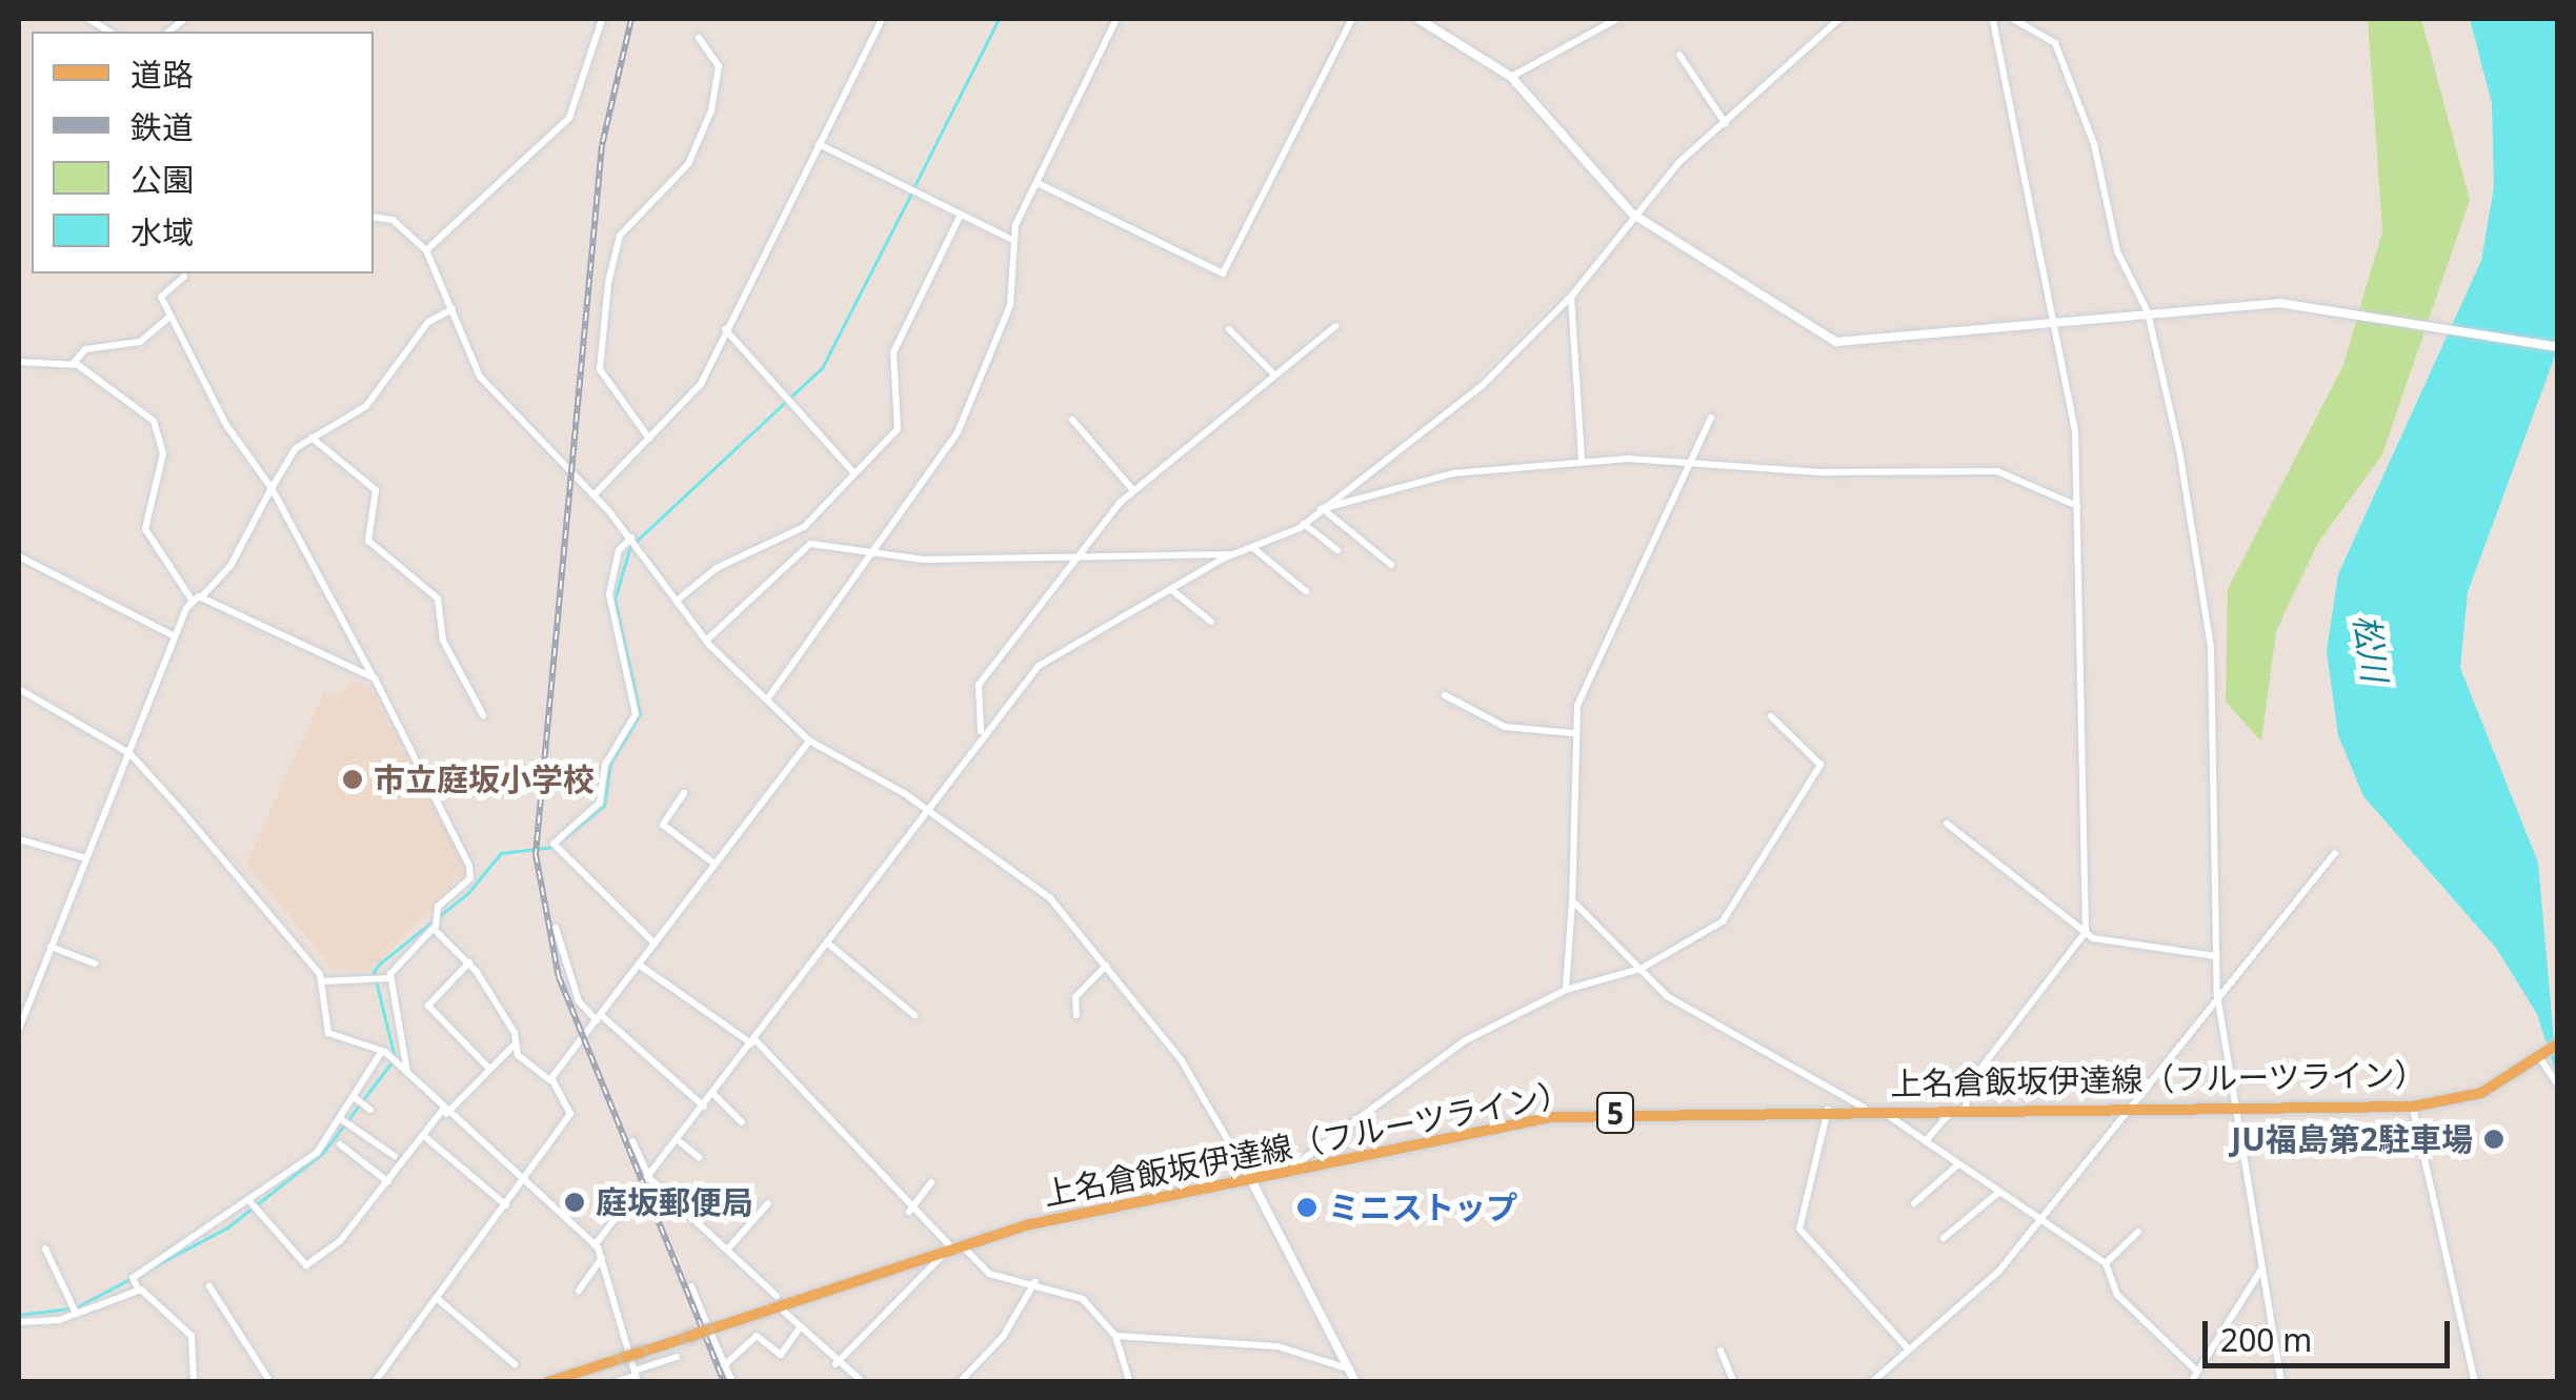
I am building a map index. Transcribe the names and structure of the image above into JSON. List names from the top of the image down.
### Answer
{
  "streets": {
    "main road": ["上名倉飯坂伊達線（フルーツライン）", "5"]
  },
  "water": ["松川"],
  "places": [
    "市立庭坂小学校",
    "JU福島第2駐車場",
    "庭坂郵便局",
    "ミニストップ"
  ],
  "legend": [
    "道路",
    "鉄道",
    "公園",
    "水域"
  ],
  "scale_bar": "200 m"
}
